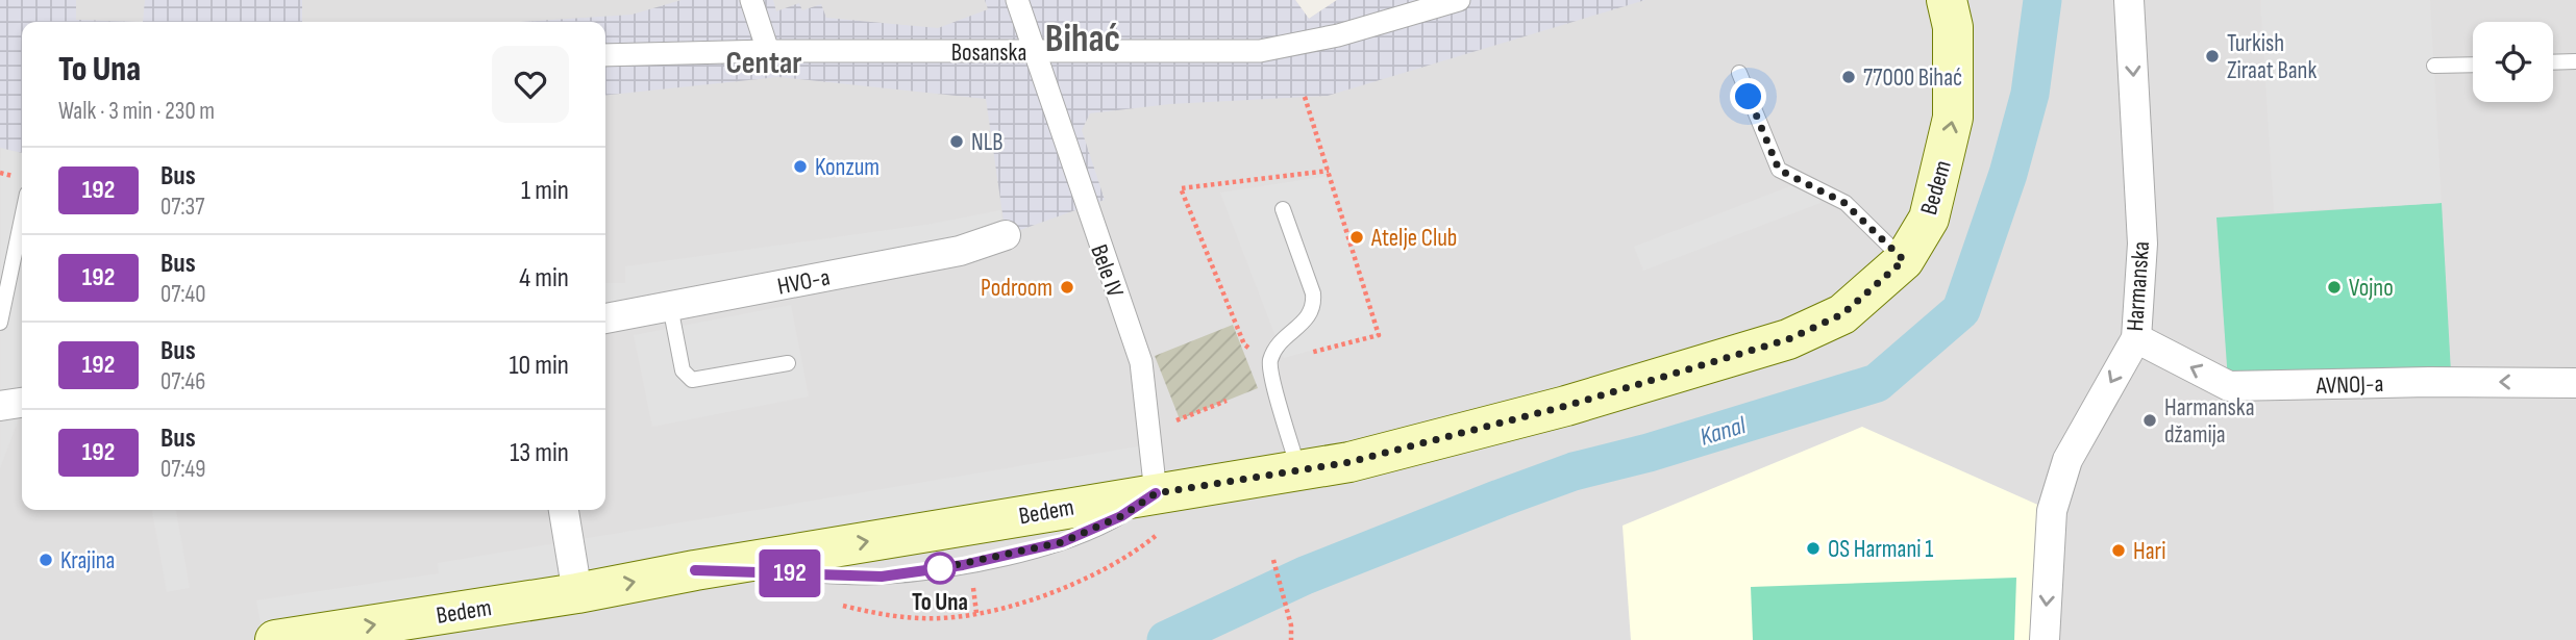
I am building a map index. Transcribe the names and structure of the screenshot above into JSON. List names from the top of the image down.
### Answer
{
  "streets": {
    "main road": ["Bedem"],
    "street": [
      "Bosanska",
      "Bele IV",
      "HVO-a",
      "Harmanska",
      "AVNOJ-a"
    ]
  },
  "crossings": [
    ["Bosanska", "Bele IV"],
    ["Bedem", "Bele IV"],
    ["Harmanska", "AVNOJ-a"]
  ],
  "one_way": ["Bedem", "Harmanska", "AVNOJ-a"],
  "districts": ["Bihać", "Centar"],
  "water": ["Kanal"],
  "places": [
    "Turkish Ziraat Bank",
    "77000 Bihać",
    "NLB",
    "Konzum",
    "Atelje Club",
    "Podroom",
    "Vojno",
    "Harmanska džamija",
    "OS Harmani 1",
    "Hari",
    "Krajina",
    "To Una"
  ],
  "lines": ["bus line 192"],
  "page": {
    "on_map": "192",
    "heading": ["To Una", "Walk · 3 min · 230 m"],
    "list": [
      {
        "mark": "192",
        "name": "Bus",
        "note": "07:37",
        "value": "1 min"
      },
      {
        "mark": "192",
        "name": "Bus",
        "note": "07:40",
        "value": "4 min"
      },
      {
        "mark": "192",
        "name": "Bus",
        "note": "07:46",
        "value": "10 min"
      },
      {
        "mark": "192",
        "name": "Bus",
        "note": "07:49",
        "value": "13 min"
      }
    ]
  }
}
